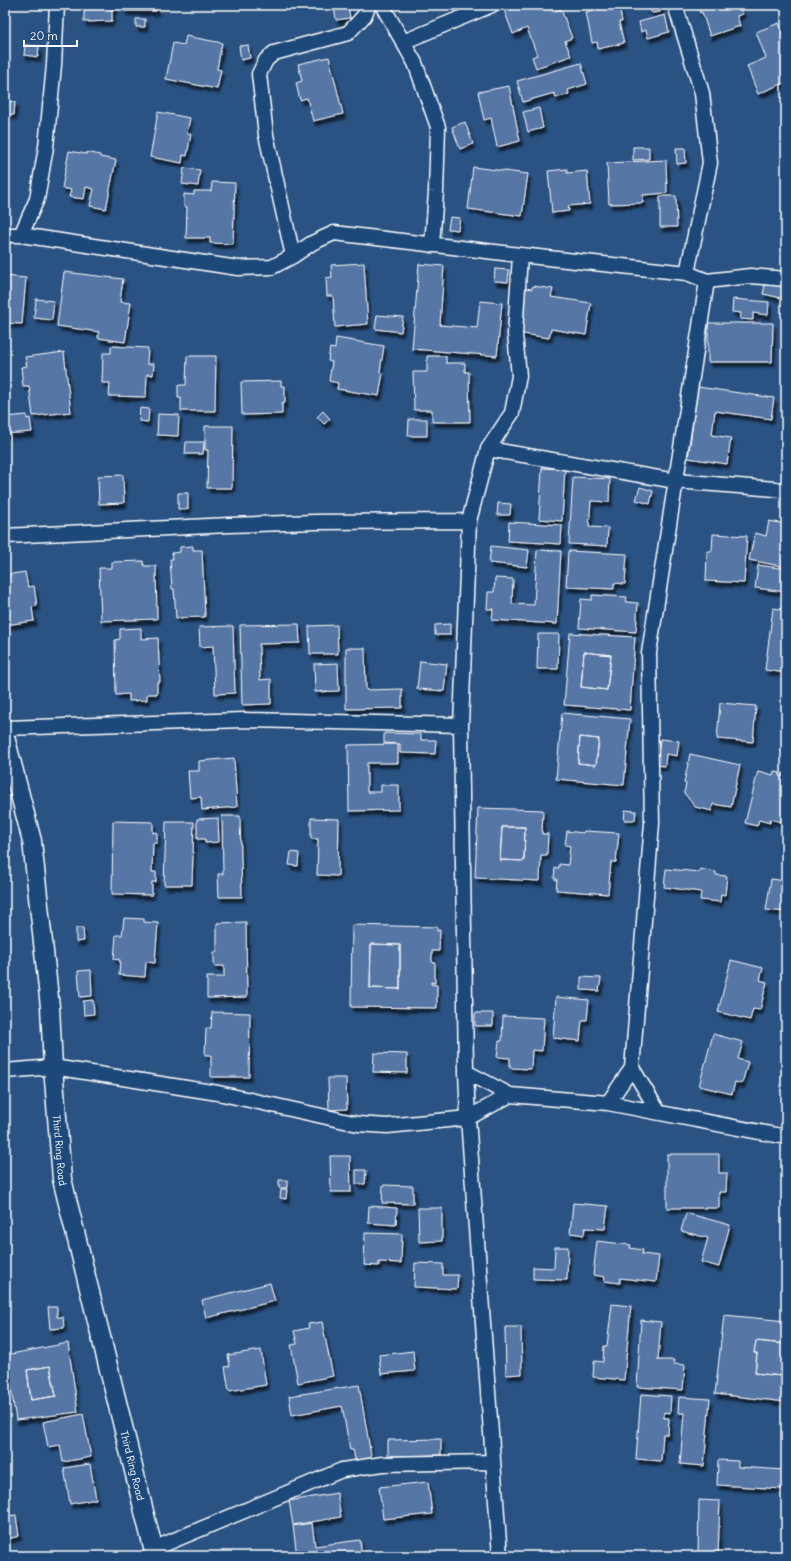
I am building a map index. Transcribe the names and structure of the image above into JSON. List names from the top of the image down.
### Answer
{
  "streets": {
    "street": ["Third Ring Road"]
  },
  "scale_bar": "20 m"
}
